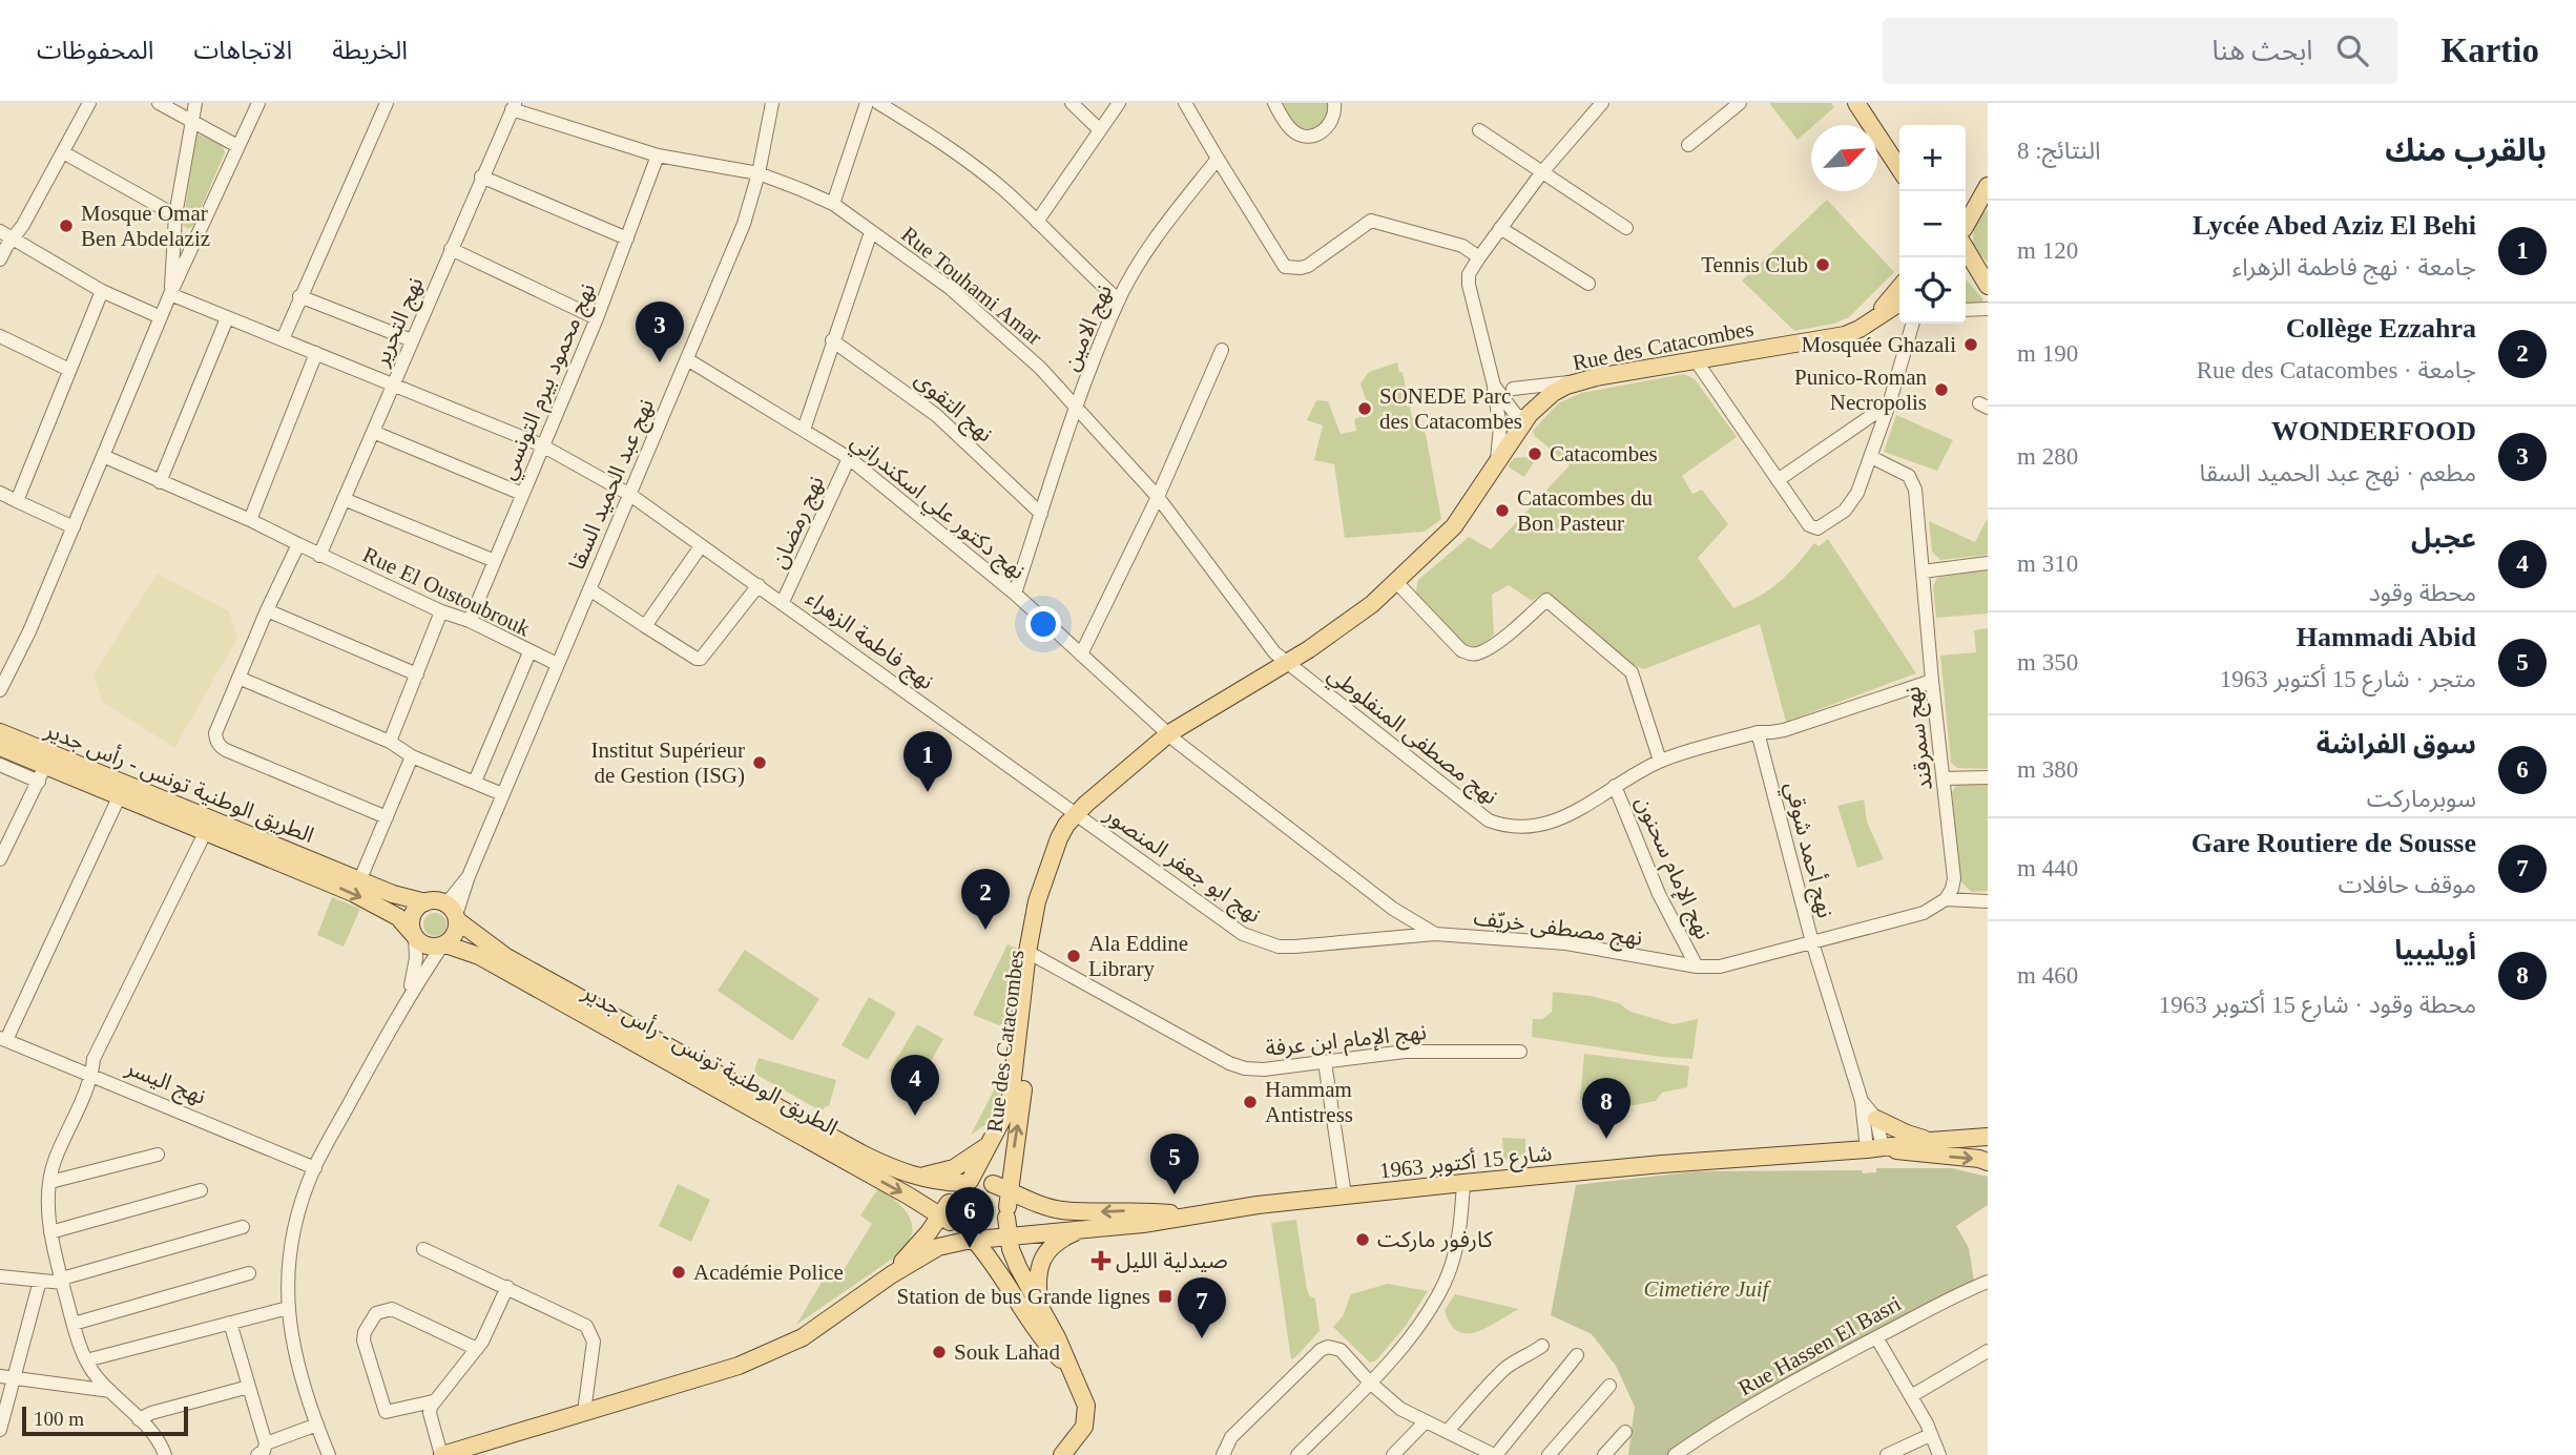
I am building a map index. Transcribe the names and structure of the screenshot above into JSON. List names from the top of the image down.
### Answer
{
  "streets": {
    "main road": ["Rue des Catacombes", "الطريق الوطنية تونس - رأس جدير", "شارع 15 أكتوبر 1963"],
    "street": [
      "Rue Touhami Amar",
      "نهج التحرير",
      "نهج الامين",
      "نهج محمود بيرم التونسي",
      "نهج التقوى",
      "نهج عبد الحميد السقا",
      "نهج دكتور علي اسكندراني",
      "نهج رمضان",
      "Rue El Oustoubrouk",
      "نهج فاطمة الزهراء",
      "نهج مصطفى المنفلوطي",
      "نهج سمرقند",
      "نهج أحمد شوقي",
      "نهج ابو جعفر المنصور",
      "نهج الإمام سحنون",
      "نهج مصطفى خريّف",
      "نهج الإمام ابن عرفة",
      "نهج اليسر",
      "Rue Hassen El Basri"
    ]
  },
  "crossings": [
    ["Rue Touhami Amar", "نهج التحرير"],
    ["Rue Touhami Amar", "نهج الامين"],
    ["Rue Touhami Amar", "Rue des Catacombes"],
    ["Rue Touhami Amar", "نهج محمود بيرم التونسي"],
    ["Rue Touhami Amar", "نهج عبد الحميد السقا"],
    ["Rue Touhami Amar", "نهج مصطفى المنفلوطي"],
    ["نهج التحرير", "Rue El Oustoubrouk"],
    ["نهج التحرير", "نهج فاطمة الزهراء"],
    ["نهج الامين", "نهج التقوى"],
    ["نهج الامين", "نهج دكتور علي اسكندراني"],
    ["Rue des Catacombes", "نهج دكتور علي اسكندراني"],
    ["Rue des Catacombes", "نهج فاطمة الزهراء"],
    ["Rue des Catacombes", "نهج مصطفى المنفلوطي"],
    ["Rue des Catacombes", "الطريق الوطنية تونس - رأس جدير"],
    ["Rue des Catacombes", "نهج ابو جعفر المنصور"],
    ["Rue des Catacombes", "نهج مصطفى خريّف"],
    ["Rue des Catacombes", "نهج الإمام ابن عرفة"],
    ["Rue des Catacombes", "شارع 15 أكتوبر 1963"],
    ["نهج محمود بيرم التونسي", "Rue El Oustoubrouk"],
    ["نهج محمود بيرم التونسي", "نهج فاطمة الزهراء"],
    ["نهج عبد الحميد السقا", "نهج دكتور علي اسكندراني"],
    ["نهج عبد الحميد السقا", "Rue El Oustoubrouk"],
    ["نهج عبد الحميد السقا", "نهج فاطمة الزهراء"],
    ["نهج عبد الحميد السقا", "الطريق الوطنية تونس - رأس جدير"],
    ["نهج دكتور علي اسكندراني", "نهج رمضان"],
    ["نهج دكتور علي اسكندراني", "نهج مصطفى خريّف"],
    ["نهج رمضان", "نهج فاطمة الزهراء"],
    ["نهج فاطمة الزهراء", "نهج ابو جعفر المنصور"],
    ["نهج مصطفى المنفلوطي", "نهج أحمد شوقي"],
    ["نهج مصطفى المنفلوطي", "نهج الإمام سحنون"],
    ["نهج سمرقند", "نهج مصطفى خريّف"],
    ["الطريق الوطنية تونس - رأس جدير", "شارع 15 أكتوبر 1963"],
    ["نهج أحمد شوقي", "نهج مصطفى خريّف"],
    ["نهج أحمد شوقي", "شارع 15 أكتوبر 1963"],
    ["نهج ابو جعفر المنصور", "نهج مصطفى خريّف"],
    ["نهج الإمام سحنون", "نهج مصطفى خريّف"]
  ],
  "parks": ["Cimetiére Juif"],
  "places": {
    "other": [
      "Mosque Omar Ben Abdelaziz",
      "Tennis Club",
      "Mosquée Ghazali",
      "Punico-Roman Necropolis",
      "SONEDE Parc des Catacombes",
      "Catacombes",
      "Catacombes du Bon Pasteur",
      "Institut Supérieur de Gestion (ISG)",
      "Ala Eddine Library",
      "Hammam Antistress",
      "كارفور ماركت",
      "Académie Police",
      "Souk Lahad"
    ],
    "health": ["صيدلية الليل"],
    "transit": ["Station de bus Grande lignes"]
  },
  "scale_bar": "100 m",
  "north": "top right",
  "page": {
    "header": "Kartio",
    "search": "ابحث هنا",
    "nav": ["الخريطة", "الاتجاهات", "المحفوظات"],
    "heading": ["بالقرب منك", "النتائج: 8"],
    "map_buttons": ["+", "−"],
    "list": [
      {
        "mark": "1",
        "name": "Lycée Abed Aziz El Behi",
        "note": "جامعة · نهج فاطمة الزهراء",
        "value": "120 m"
      },
      {
        "mark": "2",
        "name": "Collège Ezzahra",
        "note": "جامعة · Rue des Catacombes",
        "value": "190 m"
      },
      {
        "mark": "3",
        "name": "WONDERFOOD",
        "note": "مطعم · نهج عبد الحميد السقا",
        "value": "280 m"
      },
      {
        "mark": "4",
        "name": "عجبل",
        "note": "محطة وقود",
        "value": "310 m"
      },
      {
        "mark": "5",
        "name": "Hammadi Abid",
        "note": "متجر · شارع 15 أكتوبر 1963",
        "value": "350 m"
      },
      {
        "mark": "6",
        "name": "سوق الفراشة",
        "note": "سوبرماركت",
        "value": "380 m"
      },
      {
        "mark": "7",
        "name": "Gare Routiere de Sousse",
        "note": "موقف حافلات",
        "value": "440 m"
      },
      {
        "mark": "8",
        "name": "أويليبيا",
        "note": "محطة وقود · شارع 15 أكتوبر 1963",
        "value": "460 m"
      }
    ],
    "pins": [
      "3",
      "1",
      "2",
      "4",
      "8",
      "5",
      "6",
      "7"
    ],
    "scale": "100 m"
  }
}
